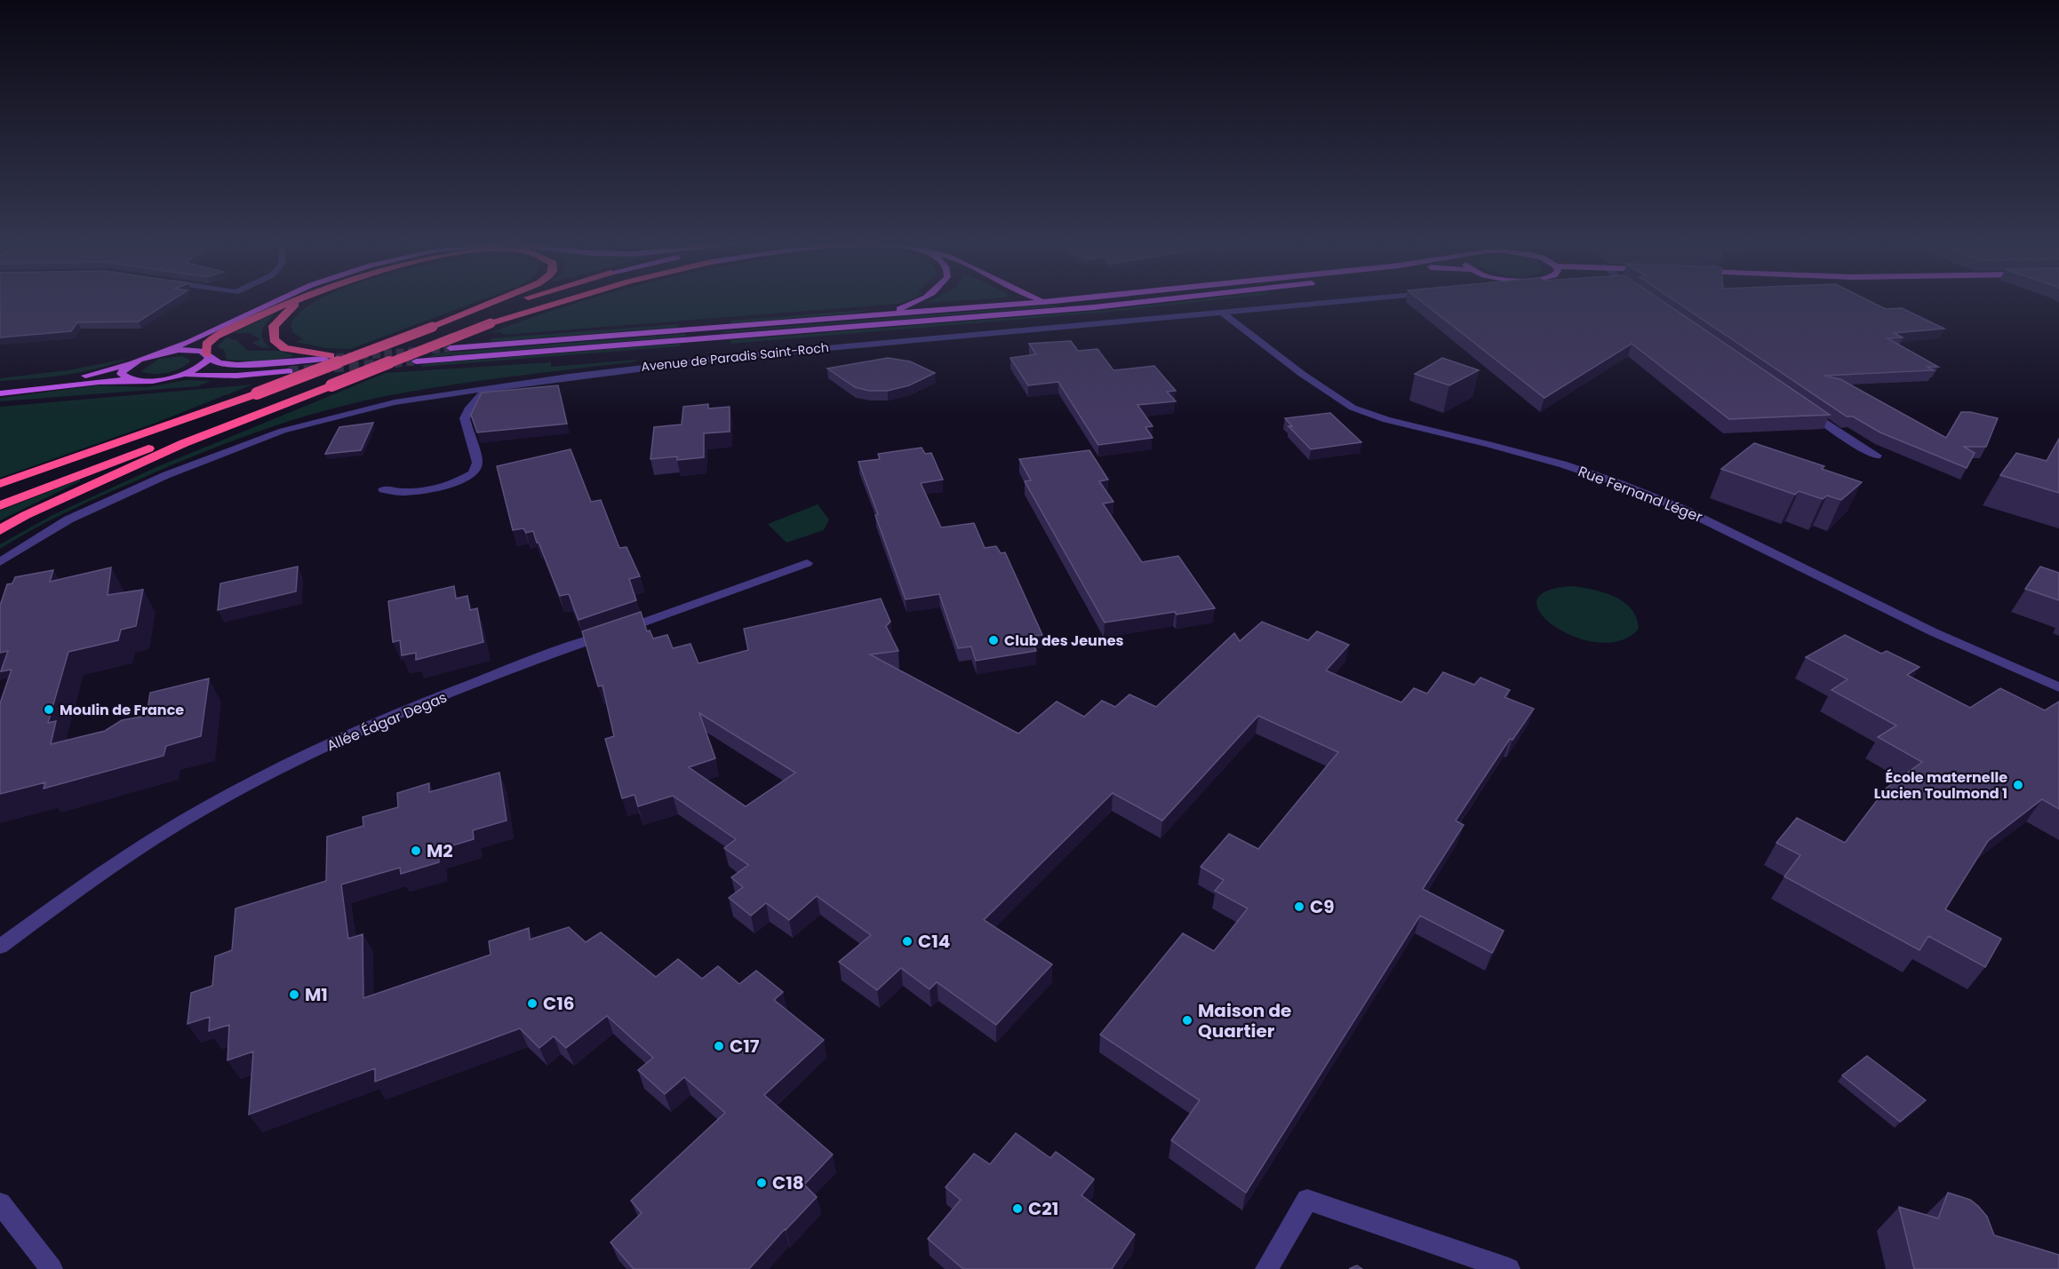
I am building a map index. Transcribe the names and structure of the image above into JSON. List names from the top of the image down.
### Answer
{
  "streets": {
    "street": ["Avenue de Paradis Saint-Roch", "Rue Fernand Léger", "Allée Édgar Degas"]
  },
  "crossings": [
    ["Avenue de Paradis Saint-Roch", "Rue Fernand Léger"]
  ],
  "places": [
    "Club des Jeunes",
    "Moulin de France",
    "École maternelle Lucien Toulmond 1",
    "M2",
    "C9",
    "C14",
    "M1",
    "C16",
    "Maison de Quartier",
    "C17",
    "C18",
    "C21"
  ]
}
